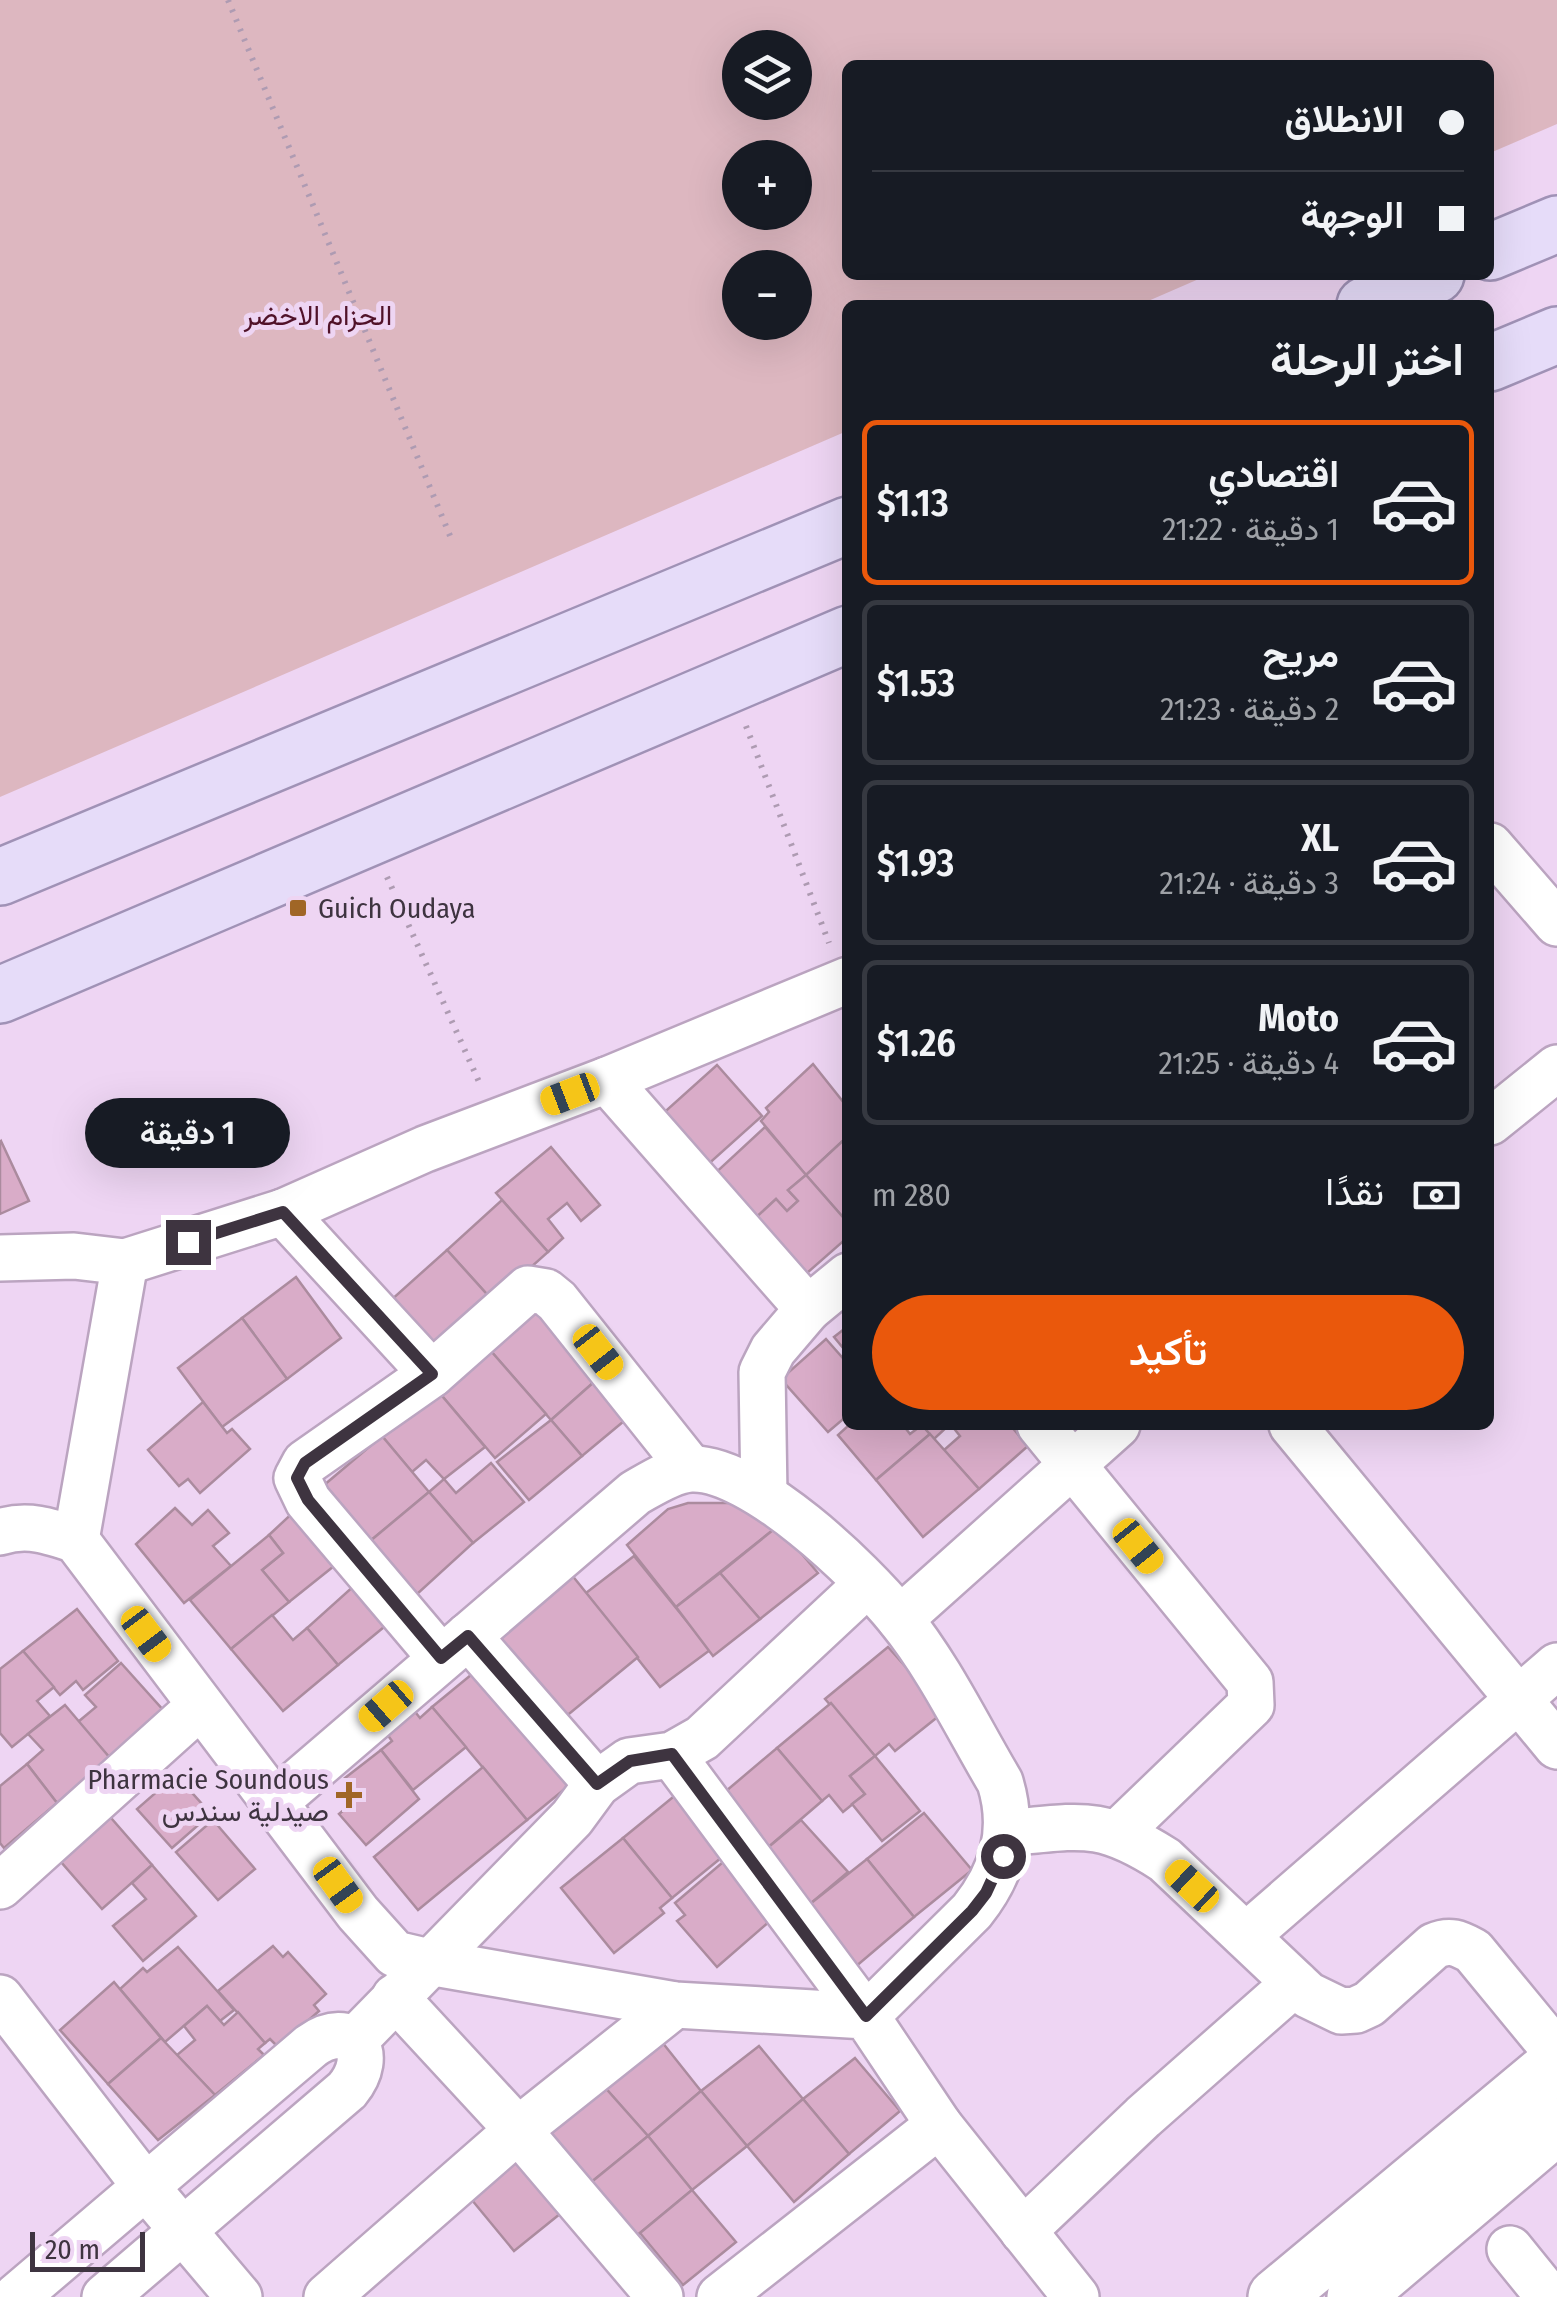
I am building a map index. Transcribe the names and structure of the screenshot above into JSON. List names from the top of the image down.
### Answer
{
  "parks": ["الحزام الاخضر"],
  "places": {
    "transit": ["Guich Oudaya"],
    "health": ["Pharmacie Soundous صيدلية سندس"]
  },
  "scale_bar": "20 m",
  "page": {
    "map_buttons": ["+", "−"],
    "banner": ["الانطلاق", "الوجهة"],
    "heading": "اختر الرحلة",
    "list": [
      {
        "name": "اقتصادي",
        "note": "1 دقيقة · 21:22",
        "value": "$1.13"
      },
      {
        "name": "مريح",
        "note": "2 دقيقة · 21:23",
        "value": "$1.53"
      },
      {
        "name": "XL",
        "note": "3 دقيقة · 21:24",
        "value": "$1.93"
      },
      {
        "name": "Moto",
        "note": "4 دقيقة · 21:25",
        "value": "$1.26"
      }
    ],
    "bubble": "1 دقيقة",
    "pay": ["نقدًا", "280 m"],
    "buttons": "تأكيد",
    "scale": "20 m"
  }
}
